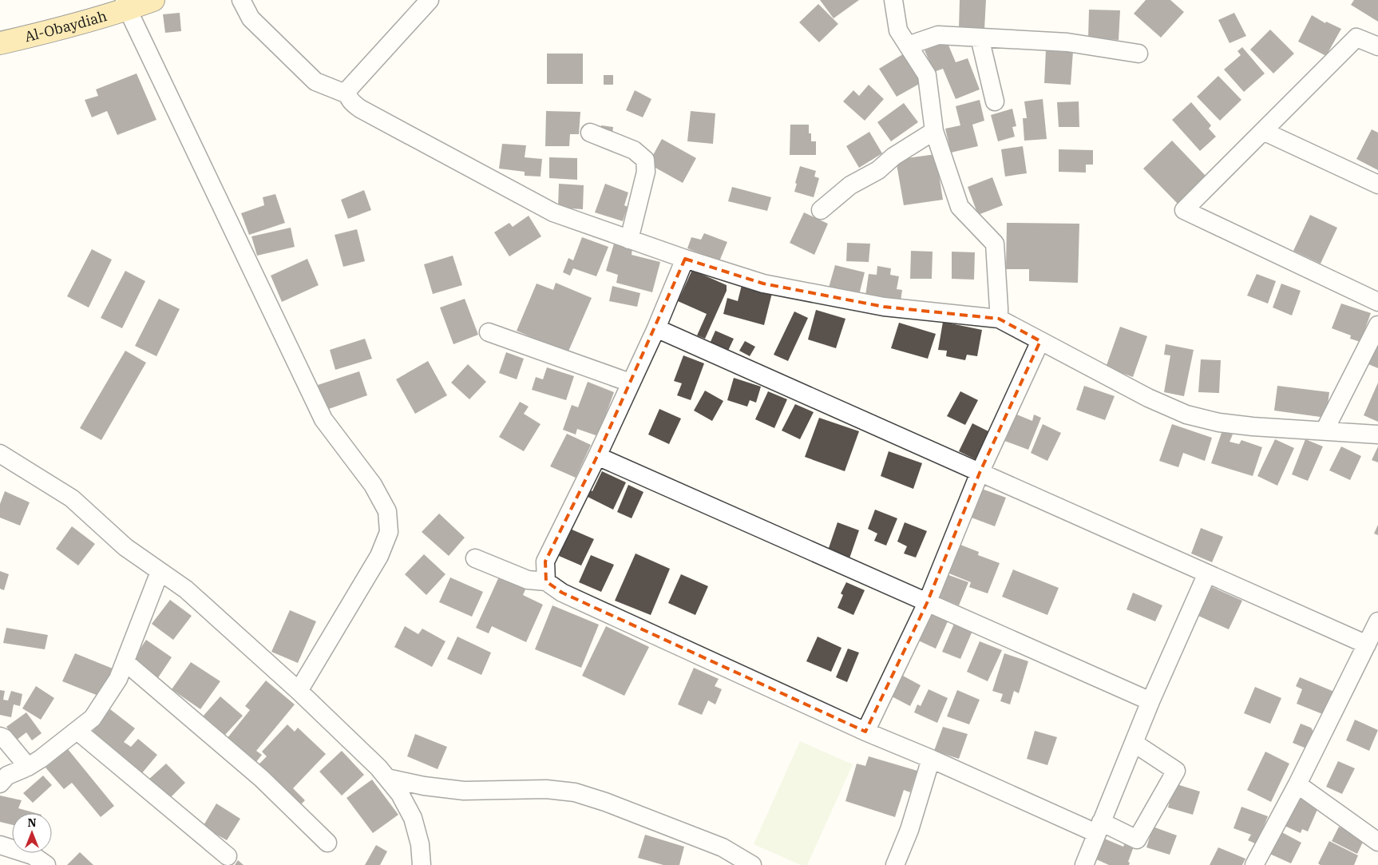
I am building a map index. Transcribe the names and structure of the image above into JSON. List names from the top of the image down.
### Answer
{
  "streets": {
    "main road": ["Al-Obaydiah"]
  },
  "north": "top"
}
